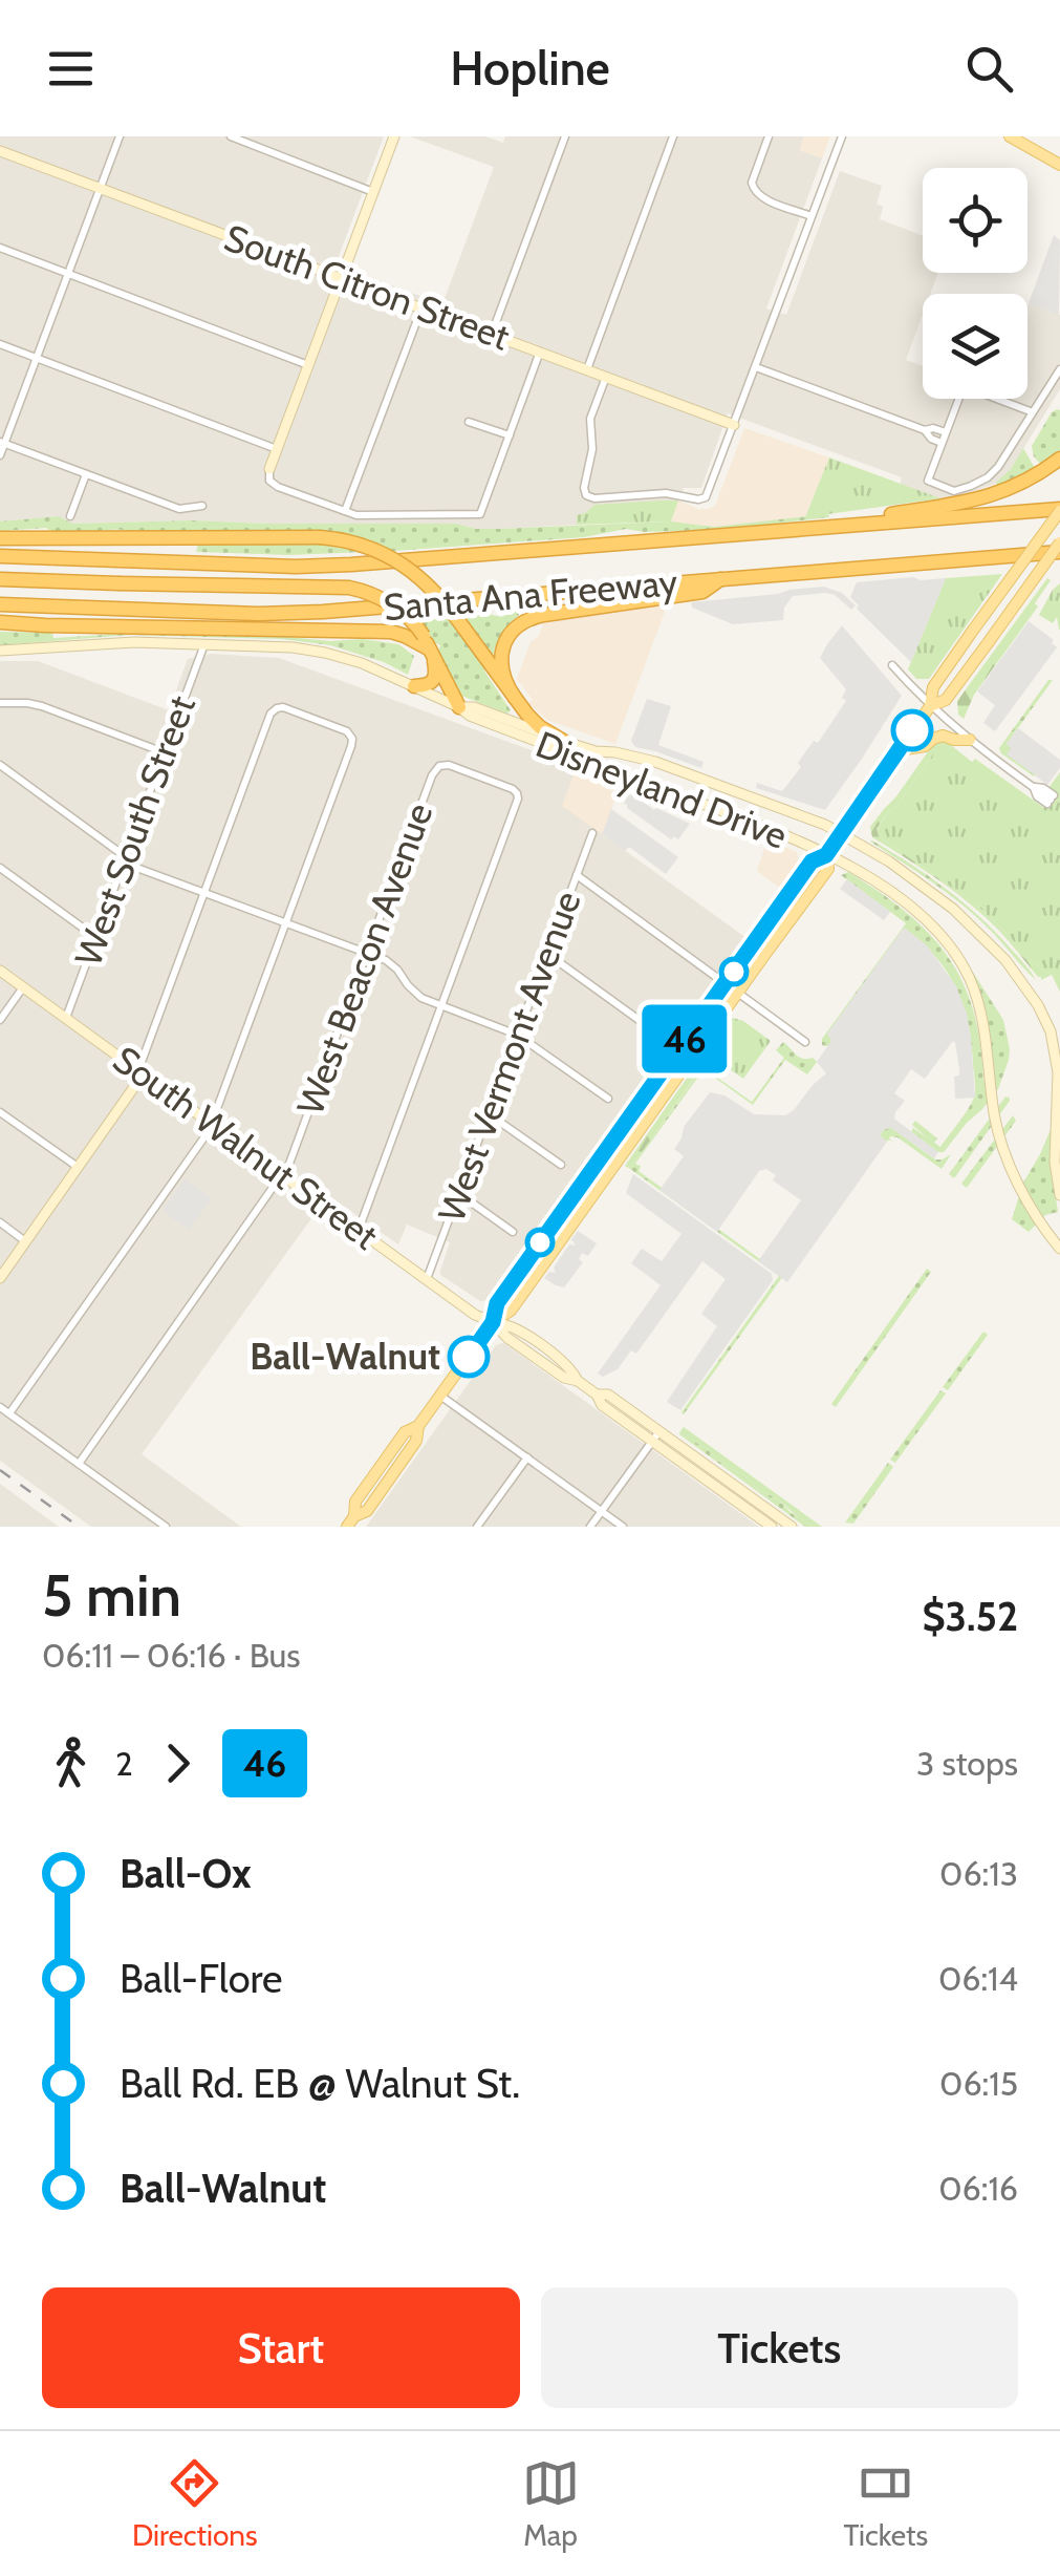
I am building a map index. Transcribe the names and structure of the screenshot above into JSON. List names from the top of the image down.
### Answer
{
  "streets": {
    "highway": ["Santa Ana Freeway"],
    "street": [
      "South Citron Street",
      "Disneyland Drive",
      "West South Street",
      "West Beacon Avenue",
      "West Vermont Avenue",
      "South Walnut Street"
    ]
  },
  "crossings": [
    ["Disneyland Drive", "West South Street"],
    ["West South Street", "South Walnut Street"],
    ["West Beacon Avenue", "South Walnut Street"],
    ["West Vermont Avenue", "South Walnut Street"]
  ],
  "places": ["Ball-Walnut"],
  "lines": ["bus line 46"],
  "page": {
    "header": "Hopline",
    "on_map": "46",
    "heading": ["5 min", "06:11 – 06:16 · Bus", "$3.52"],
    "legs": ["2", "46", "3 stops"],
    "list": [
      {
        "name": "Ball-Ox",
        "value": "06:13"
      },
      {
        "name": "Ball-Flore",
        "value": "06:14"
      },
      {
        "name": "Ball Rd. EB @ Walnut St.",
        "value": "06:15"
      },
      {
        "name": "Ball-Walnut",
        "value": "06:16"
      }
    ],
    "buttons": ["Start", "Tickets"],
    "tabs": ["Directions", "Map", "Tickets"]
  }
}
